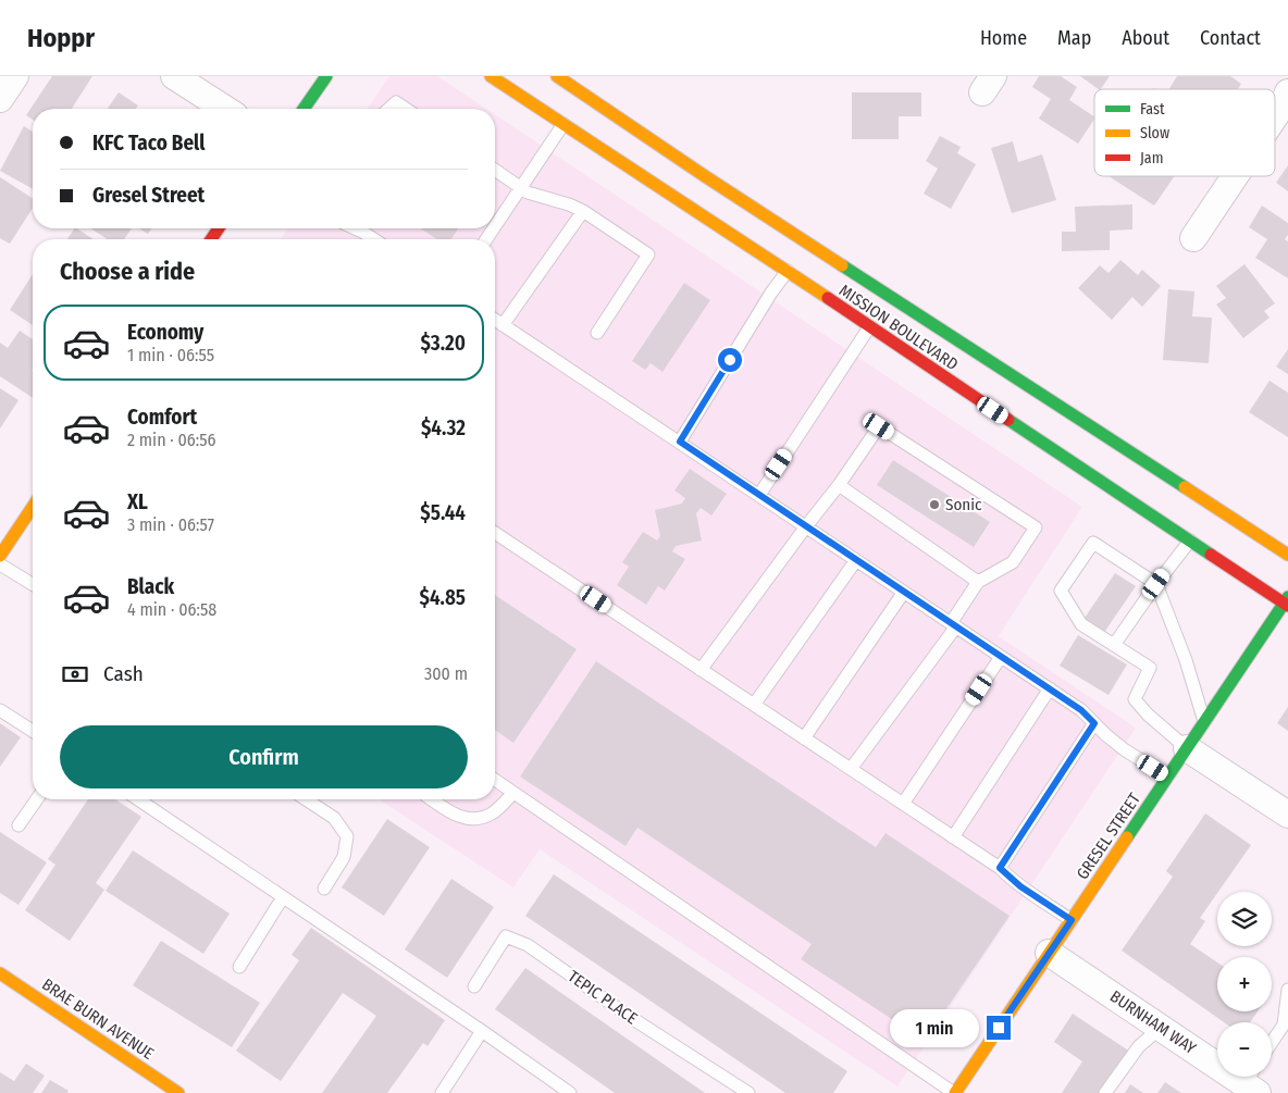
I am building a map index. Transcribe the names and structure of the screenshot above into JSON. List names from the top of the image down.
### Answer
{
  "streets": {
    "main road": ["MISSION BOULEVARD", "GRESEL STREET", "BRAE BURN AVENUE"],
    "street": ["BURNHAM WAY"],
    "lane": ["TEPIC PLACE"]
  },
  "crossings": [
    ["MISSION BOULEVARD", "GRESEL STREET"],
    ["GRESEL STREET", "BURNHAM WAY"]
  ],
  "places": ["Sonic"],
  "legend": ["Fast", "Slow", "Jam"],
  "page": {
    "header": "Hoppr",
    "nav": [
      "Home",
      "Map",
      "About",
      "Contact"
    ],
    "banner": ["KFC Taco Bell", "Gresel Street"],
    "heading": "Choose a ride",
    "list": [
      {
        "name": "Economy",
        "note": "1 min · 06:55",
        "value": "$3.20"
      },
      {
        "name": "Comfort",
        "note": "2 min · 06:56",
        "value": "$4.32"
      },
      {
        "name": "XL",
        "note": "3 min · 06:57",
        "value": "$5.44"
      },
      {
        "name": "Black",
        "note": "4 min · 06:58",
        "value": "$4.85"
      }
    ],
    "pay": ["Cash", "300 m"],
    "buttons": "Confirm",
    "map_buttons": ["+", "−"],
    "bubble": "1 min"
  }
}
